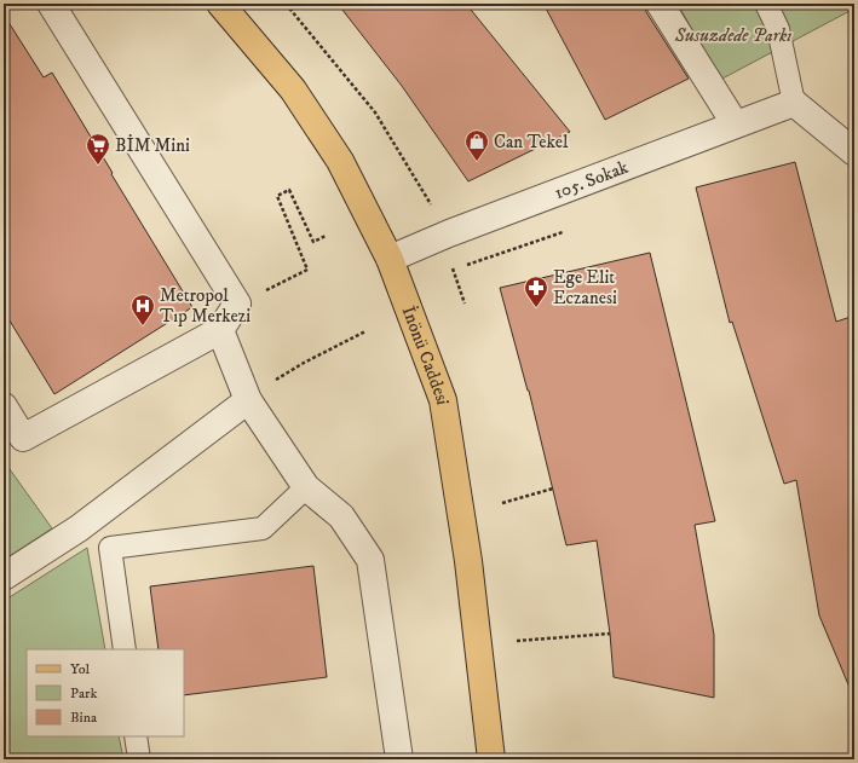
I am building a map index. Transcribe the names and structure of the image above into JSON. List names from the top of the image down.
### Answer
{
  "streets": {
    "main road": ["İnönü Caddesi"],
    "street": ["105. Sokak"]
  },
  "crossings": [
    ["105. Sokak", "İnönü Caddesi"]
  ],
  "parks": ["Susuzdede Parkı"],
  "places": {
    "shop": ["Can Tekel"],
    "supermarket": ["BİM Mini"],
    "pharmacy": ["Ege Elit Eczanesi"],
    "hospital": ["Metropol Tıp Merkezi"]
  },
  "legend": ["Yol", "Park", "Bina"]
}
